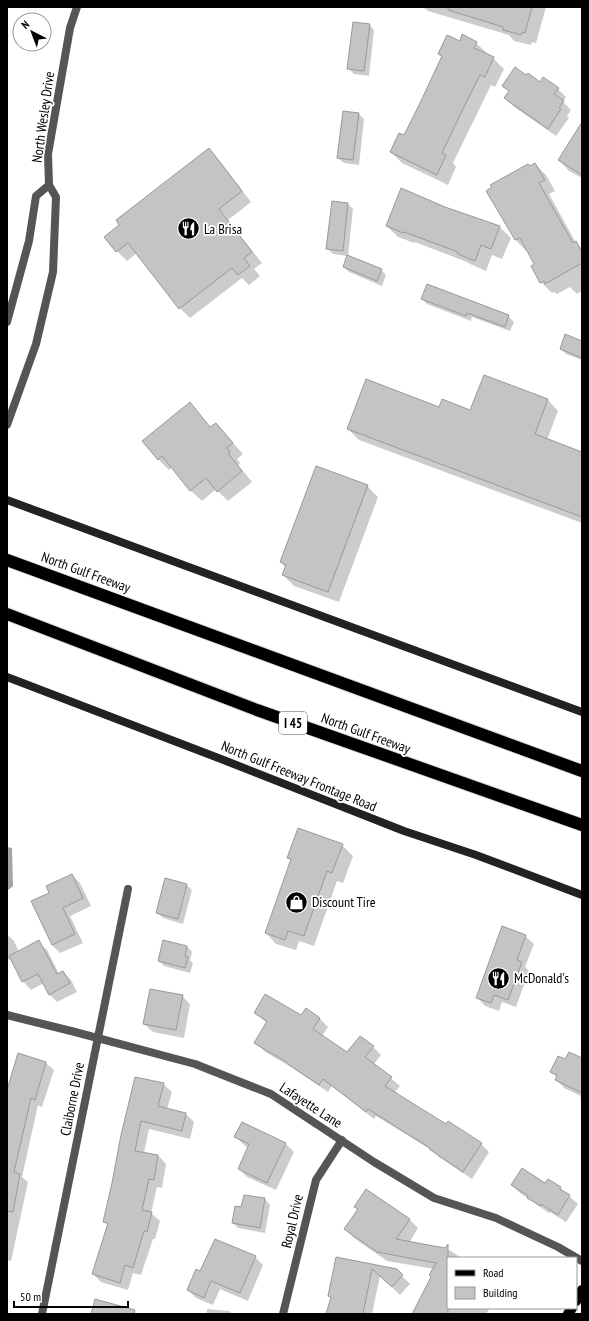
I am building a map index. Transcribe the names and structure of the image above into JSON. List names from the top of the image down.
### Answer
{
  "streets": {
    "highway": ["North Gulf Freeway", "I 45"],
    "main road": ["North Gulf Freeway Frontage Road"],
    "street": [
      "North Wesley Drive",
      "Claiborne Drive",
      "Lafayette Lane",
      "Royal Drive"
    ]
  },
  "crossings": [
    ["Claiborne Drive", "Lafayette Lane"],
    ["Lafayette Lane", "Royal Drive"]
  ],
  "places": {
    "restaurant": ["La Brisa", "McDonald's"],
    "shop": ["Discount Tire"]
  },
  "legend": ["Road", "Building"],
  "scale_bar": "50 m",
  "north": "top left"
}
